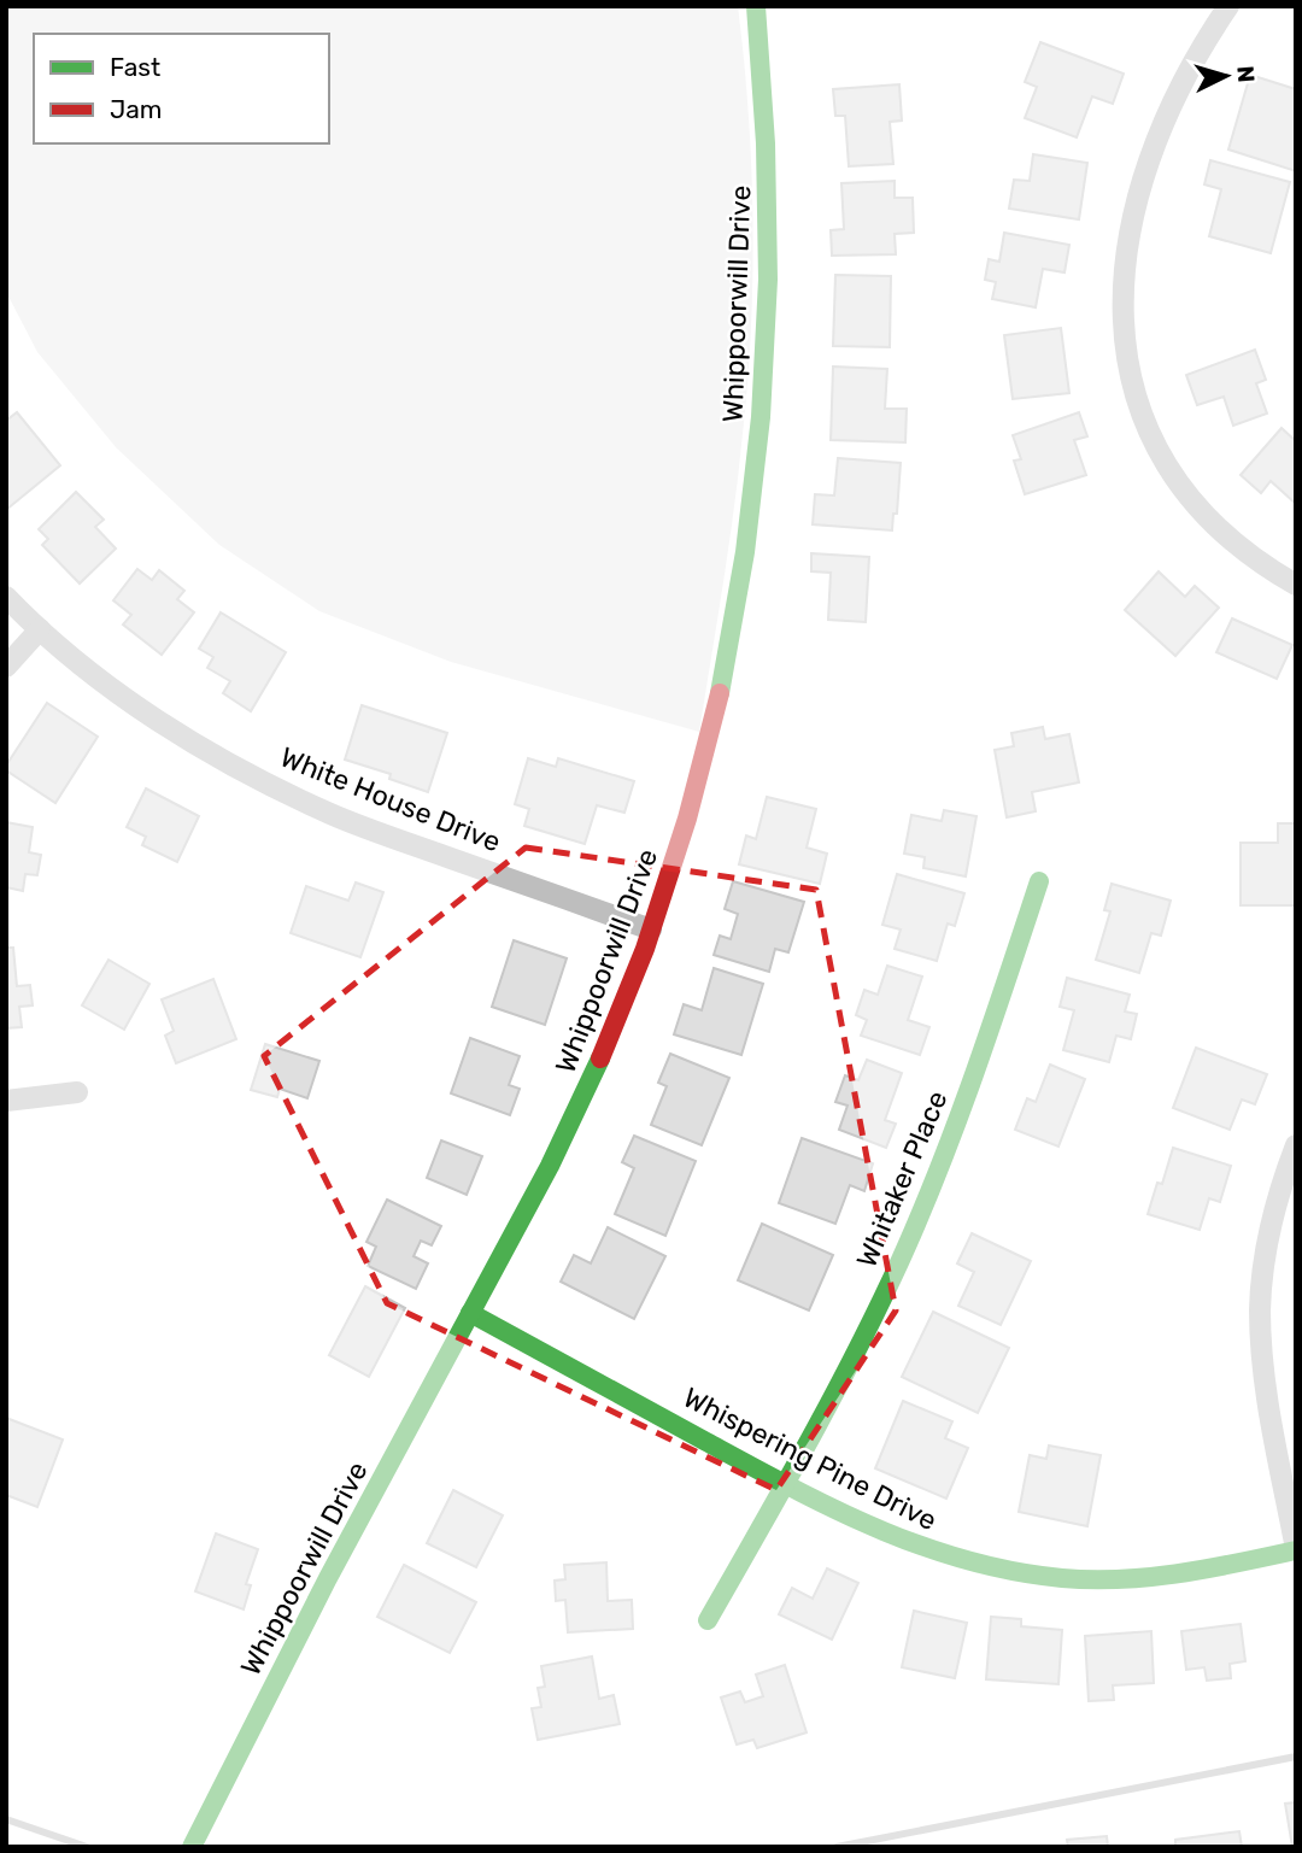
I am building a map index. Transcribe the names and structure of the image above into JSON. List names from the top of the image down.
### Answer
{
  "streets": {
    "street": [
      "Whippoorwill Drive",
      "White House Drive",
      "Whitaker Place",
      "Whispering Pine Drive"
    ]
  },
  "crossings": [
    ["Whippoorwill Drive", "White House Drive"],
    ["Whippoorwill Drive", "Whispering Pine Drive"],
    ["Whitaker Place", "Whispering Pine Drive"]
  ],
  "legend": ["Fast", "Jam"],
  "north": "right"
}
